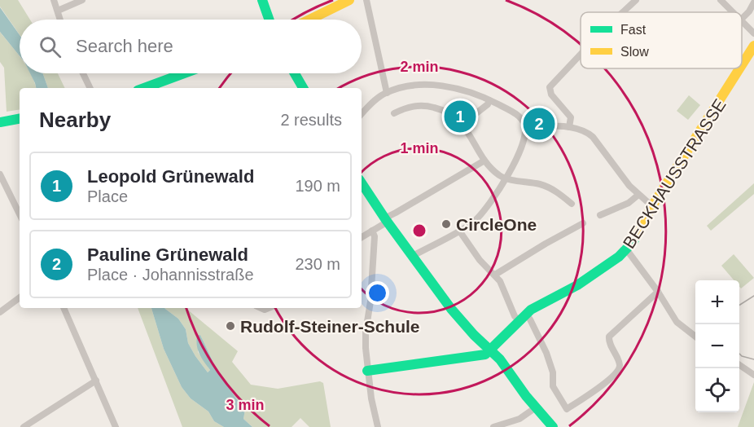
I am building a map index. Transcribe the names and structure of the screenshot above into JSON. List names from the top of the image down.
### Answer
{
  "streets": {
    "main road": ["BECKHAUSSTRASSE"]
  },
  "places": ["CircleOne", "Rudolf-Steiner-Schule"],
  "legend": ["Fast", "Slow"],
  "page": {
    "search": "Search here",
    "heading": ["Nearby", "2 results"],
    "pins": ["1", "2"],
    "list": [
      {
        "mark": "1",
        "name": "Leopold Grünewald",
        "note": "Place",
        "value": "190 m"
      },
      {
        "mark": "2",
        "name": "Pauline Grünewald",
        "note": "Place · Johannisstraße",
        "value": "230 m"
      }
    ],
    "map_buttons": ["+", "−"]
  },
  "rings": ["2 min", "1 min", "3 min"]
}
